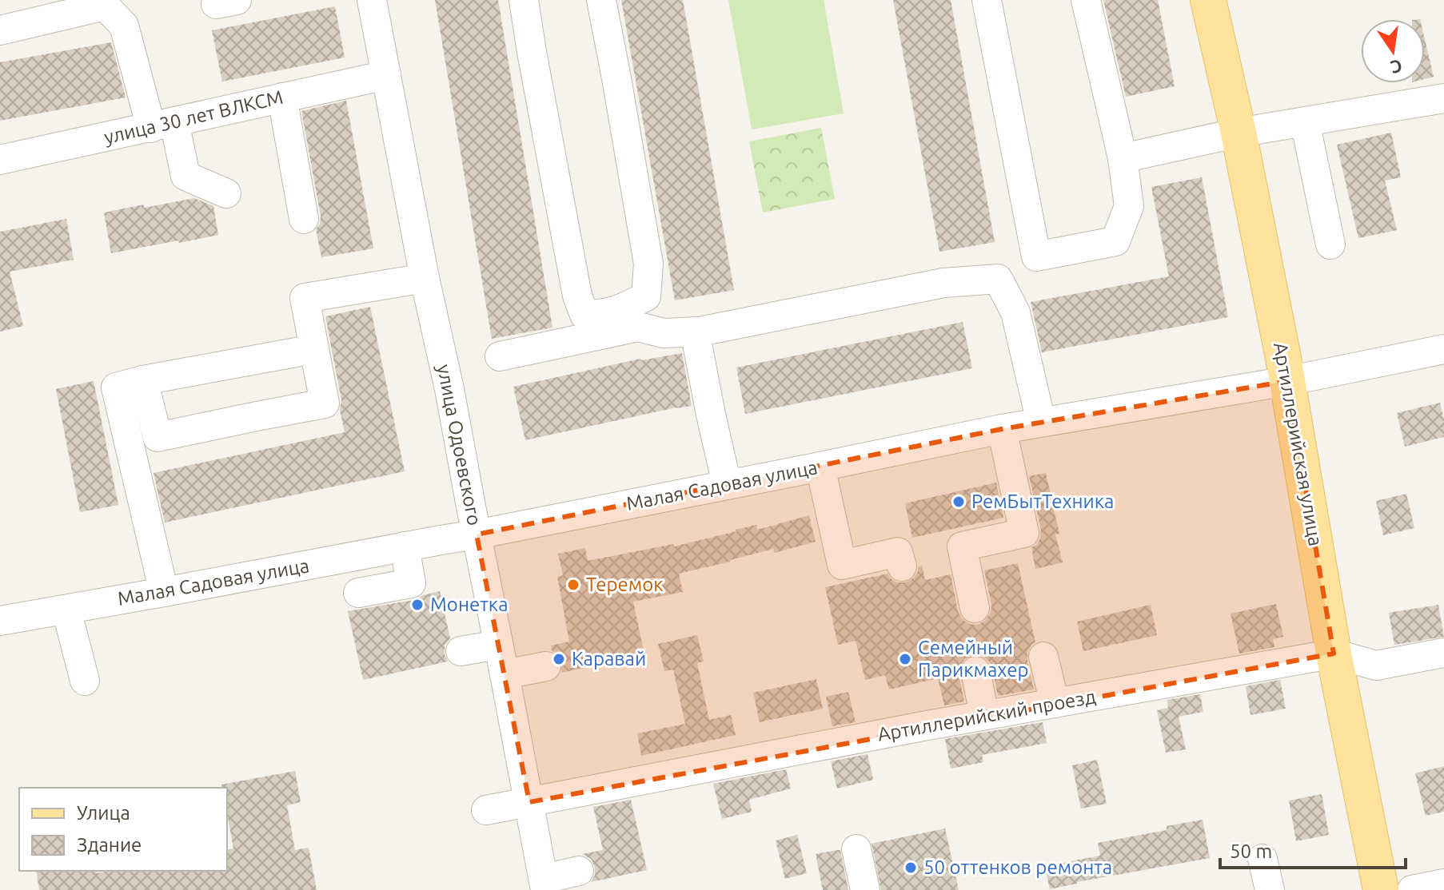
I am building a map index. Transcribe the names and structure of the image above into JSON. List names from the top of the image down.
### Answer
{
  "streets": {
    "main road": ["Артиллерийская улица"],
    "street": [
      "улица 30 лет ВЛКСМ",
      "улица Одоевского",
      "Малая Садовая улица",
      "Артиллерийский проезд"
    ]
  },
  "crossings": [
    ["улица 30 лет ВЛКСМ", "улица Одоевского"],
    ["Артиллерийская улица", "Малая Садовая улица"],
    ["Артиллерийская улица", "Артиллерийский проезд"],
    ["улица Одоевского", "Малая Садовая улица"],
    ["улица Одоевского", "Артиллерийский проезд"]
  ],
  "places": [
    "РемБытТехника",
    "Теремок",
    "Монетка",
    "Каравай",
    "Семейный Парикмахер",
    "50 оттенков ремонта"
  ],
  "legend": ["Улица", "Здание"],
  "scale_bar": "50 m",
  "north": "bottom"
}
